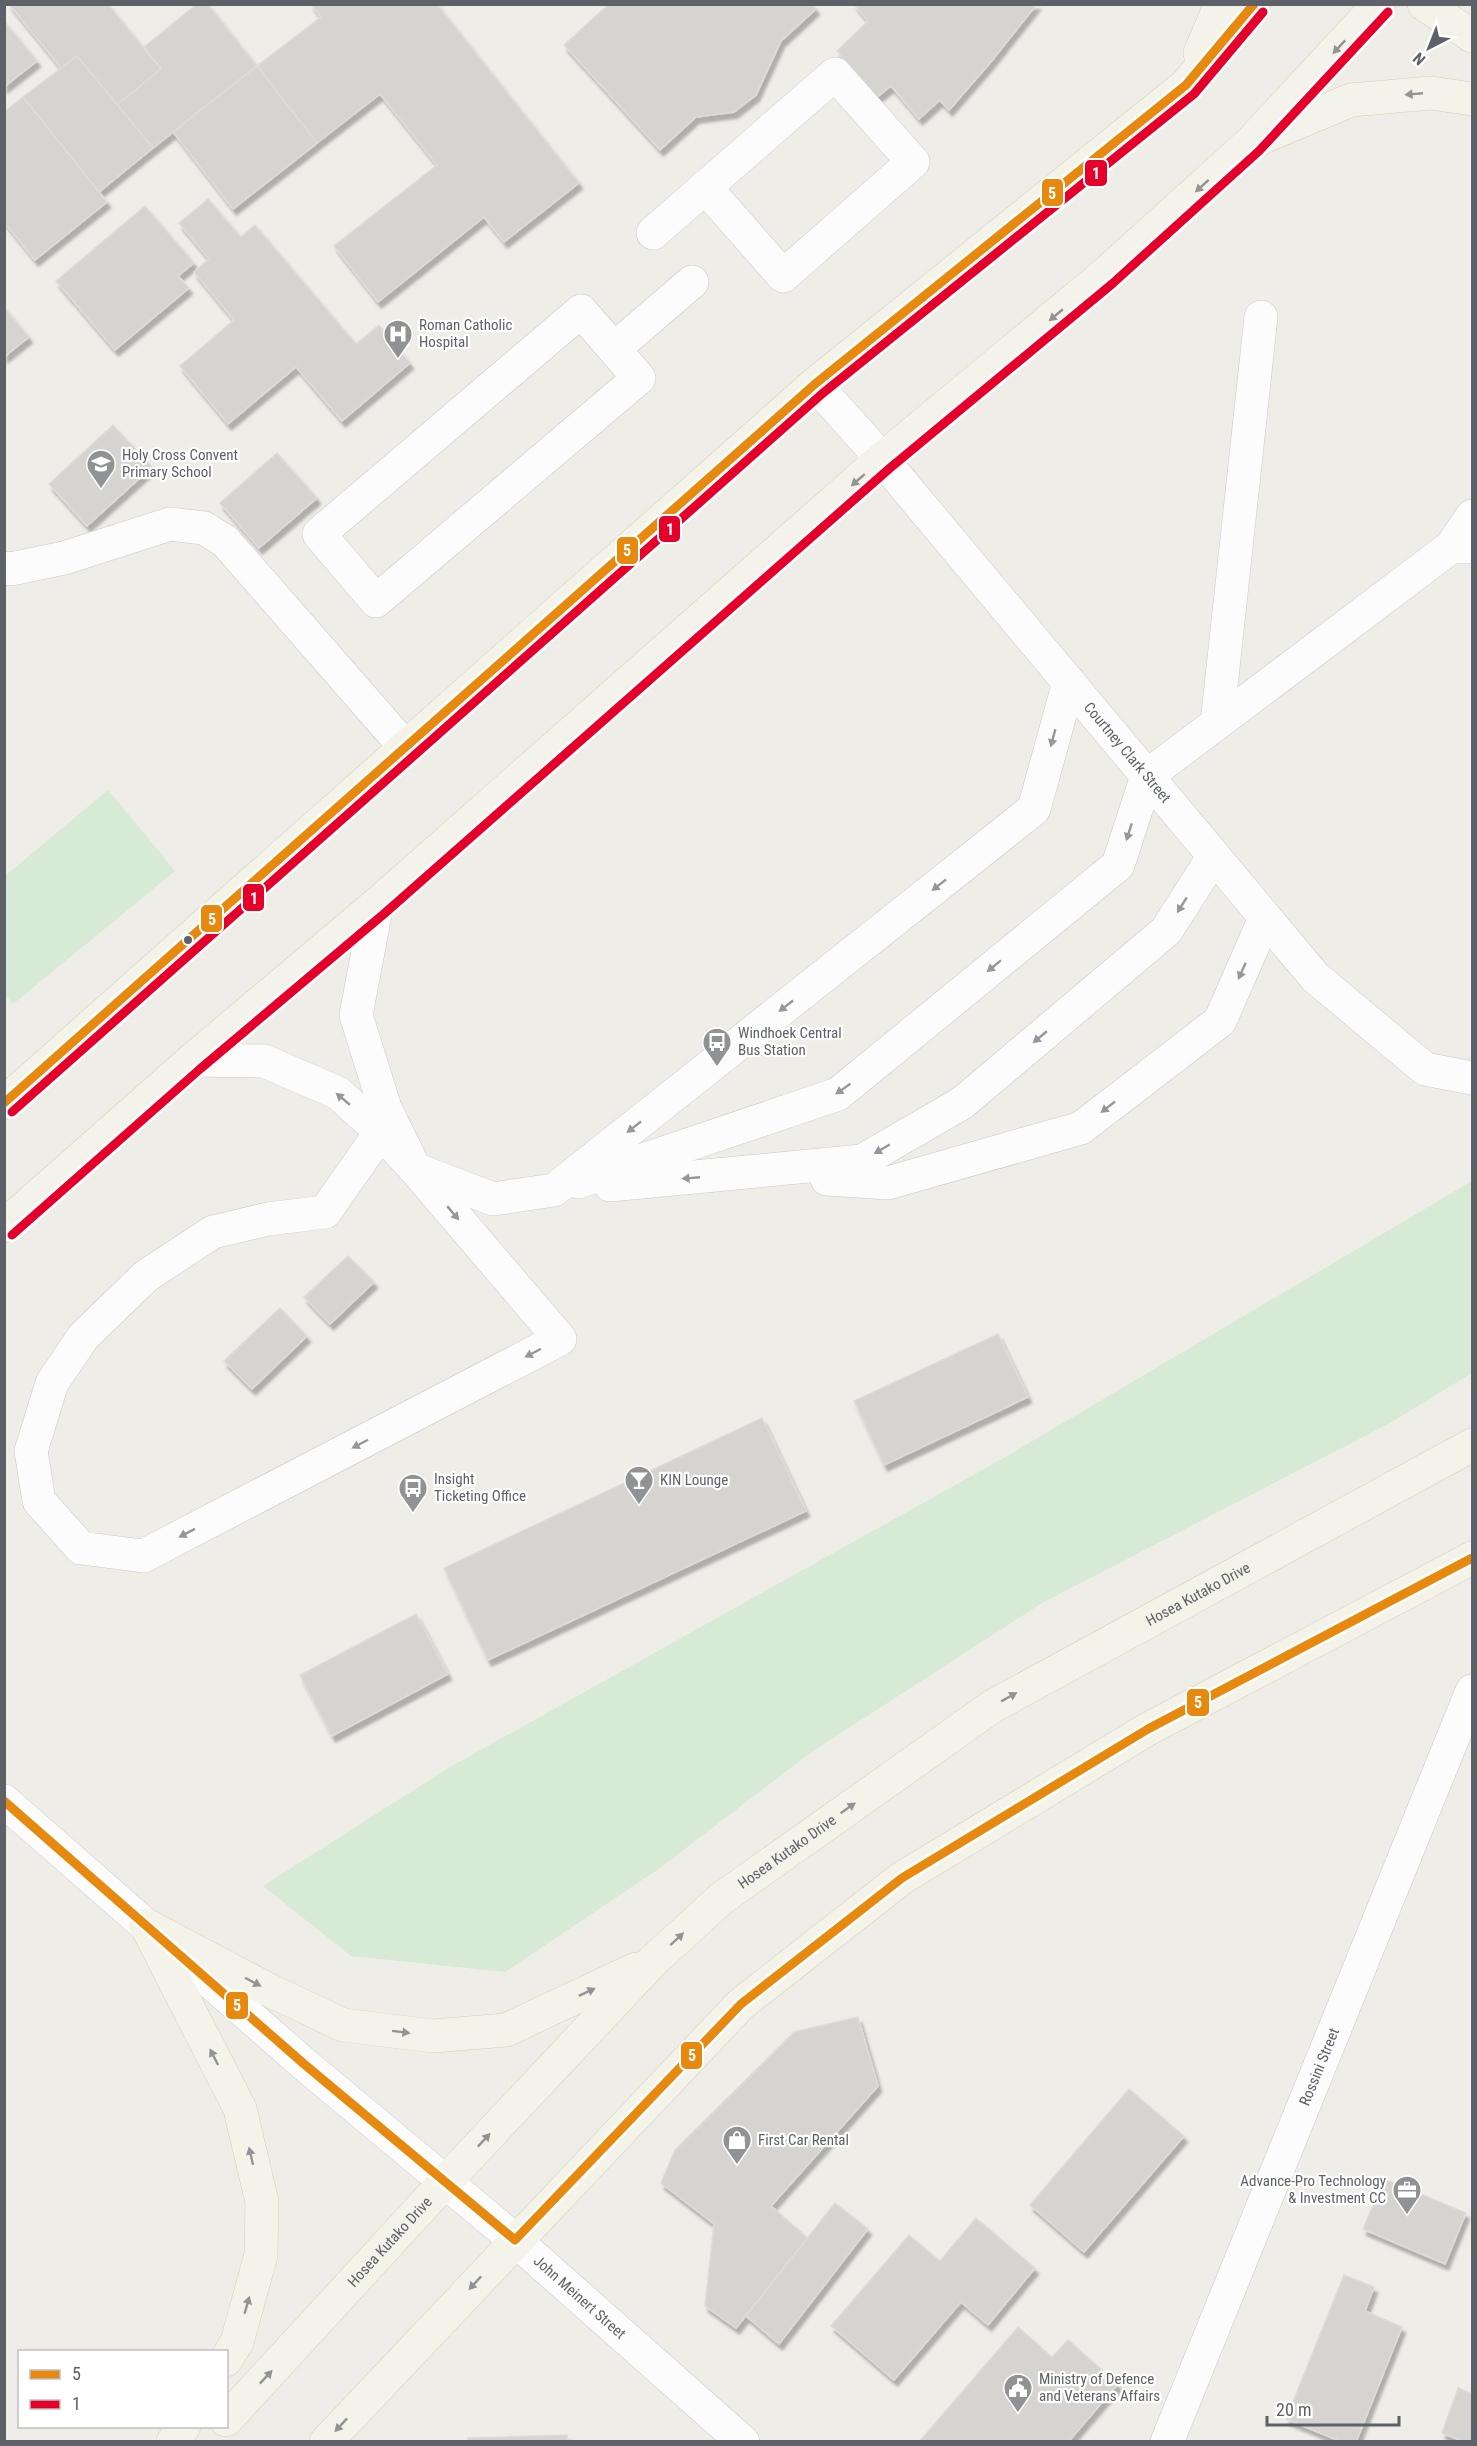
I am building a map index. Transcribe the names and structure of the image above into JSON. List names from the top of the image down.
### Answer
{
  "streets": {
    "main road": ["Hosea Kutako Drive"],
    "street": ["Courtney Clark Street", "Rossini Street", "John Meinert Street"]
  },
  "crossings": [
    ["Hosea Kutako Drive", "John Meinert Street"]
  ],
  "places": {
    "hospital": ["Roman Catholic Hospital"],
    "school or university": ["Holy Cross Convent Primary School"],
    "bus stop": ["Windhoek Central Bus Station", "Insight Ticketing Office"],
    "bar": ["KIN Lounge"],
    "shop": ["First Car Rental"],
    "office": ["Advance-Pro Technology & Investment CC"],
    "public building": ["Ministry of Defence and Veterans Affairs"]
  },
  "lines": ["transit line 5", "transit line 1"],
  "legend": ["5", "1"],
  "scale_bar": "20 m",
  "north": "bottom left"
}
